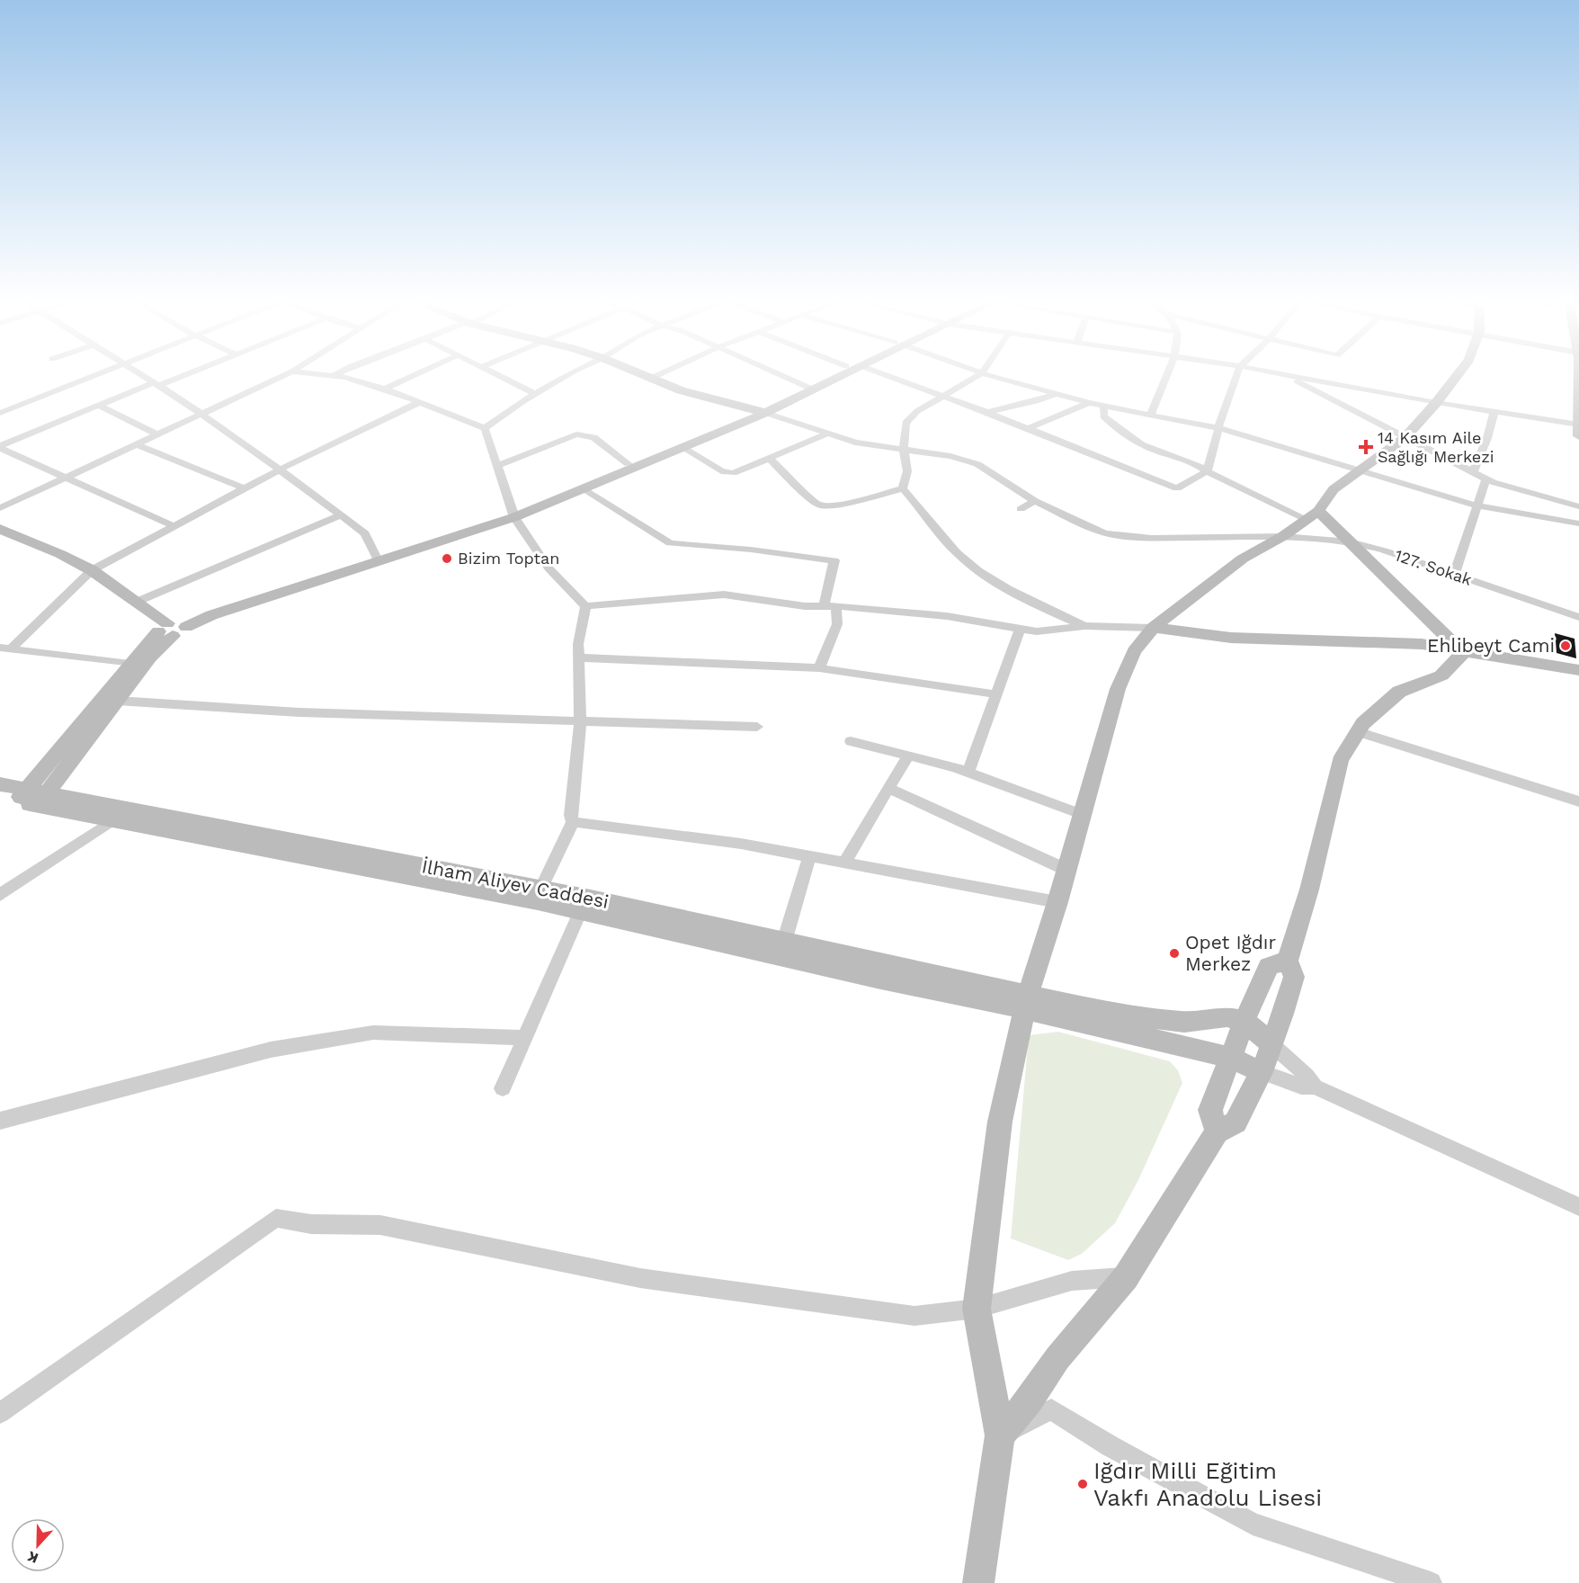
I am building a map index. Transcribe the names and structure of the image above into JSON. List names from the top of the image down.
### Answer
{
  "streets": {
    "street": ["127. Sokak", "İlham Aliyev Caddesi"]
  },
  "places": {
    "health": ["14 Kasım Aile Sağlığı Merkezi"],
    "other": [
      "Bizim Toptan",
      "Ehlibeyt Cami",
      "Opet Iğdır Merkez",
      "Iğdır Milli Eğitim Vakfı Anadolu Lisesi"
    ]
  },
  "north": "bottom"
}
